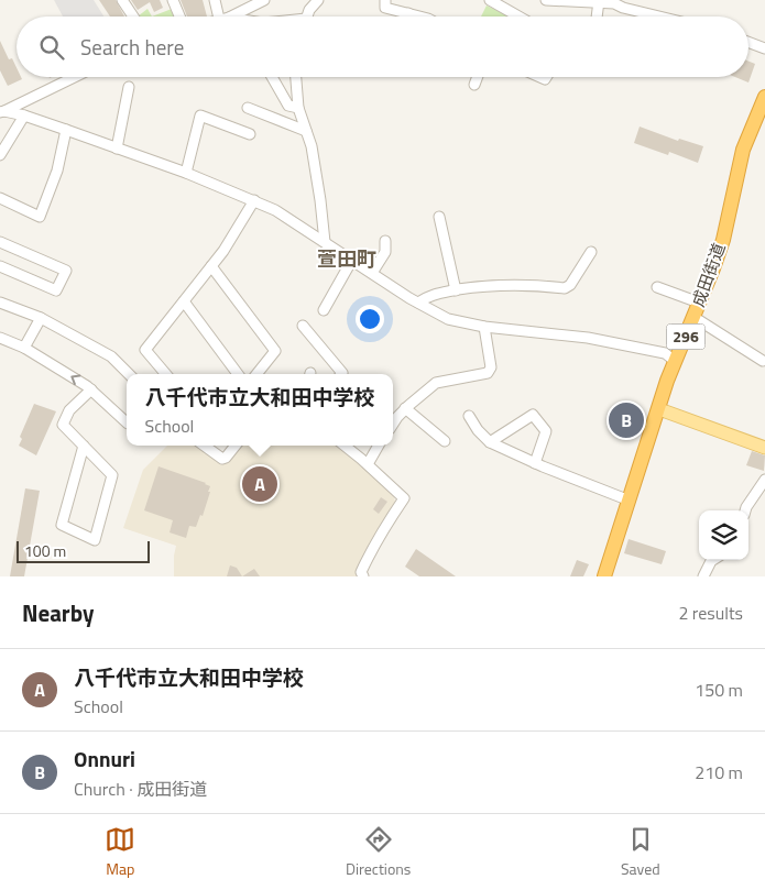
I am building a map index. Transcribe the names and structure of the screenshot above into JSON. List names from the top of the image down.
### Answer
{
  "streets": {
    "highway": ["成田街道", "296"]
  },
  "districts": ["萱田町"],
  "scale_bar": "100 m",
  "page": {
    "search": "Search here",
    "popup": ["八千代市立大和田中学校", "School"],
    "pins": ["B", "A"],
    "scale": "100 m",
    "heading": ["Nearby", "2 results"],
    "list": [
      {
        "mark": "A",
        "name": "八千代市立大和田中学校",
        "note": "School",
        "value": "150 m"
      },
      {
        "mark": "B",
        "name": "Onnuri",
        "note": "Church · 成田街道",
        "value": "210 m"
      }
    ],
    "nav": ["Map", "Directions", "Saved"]
  }
}
